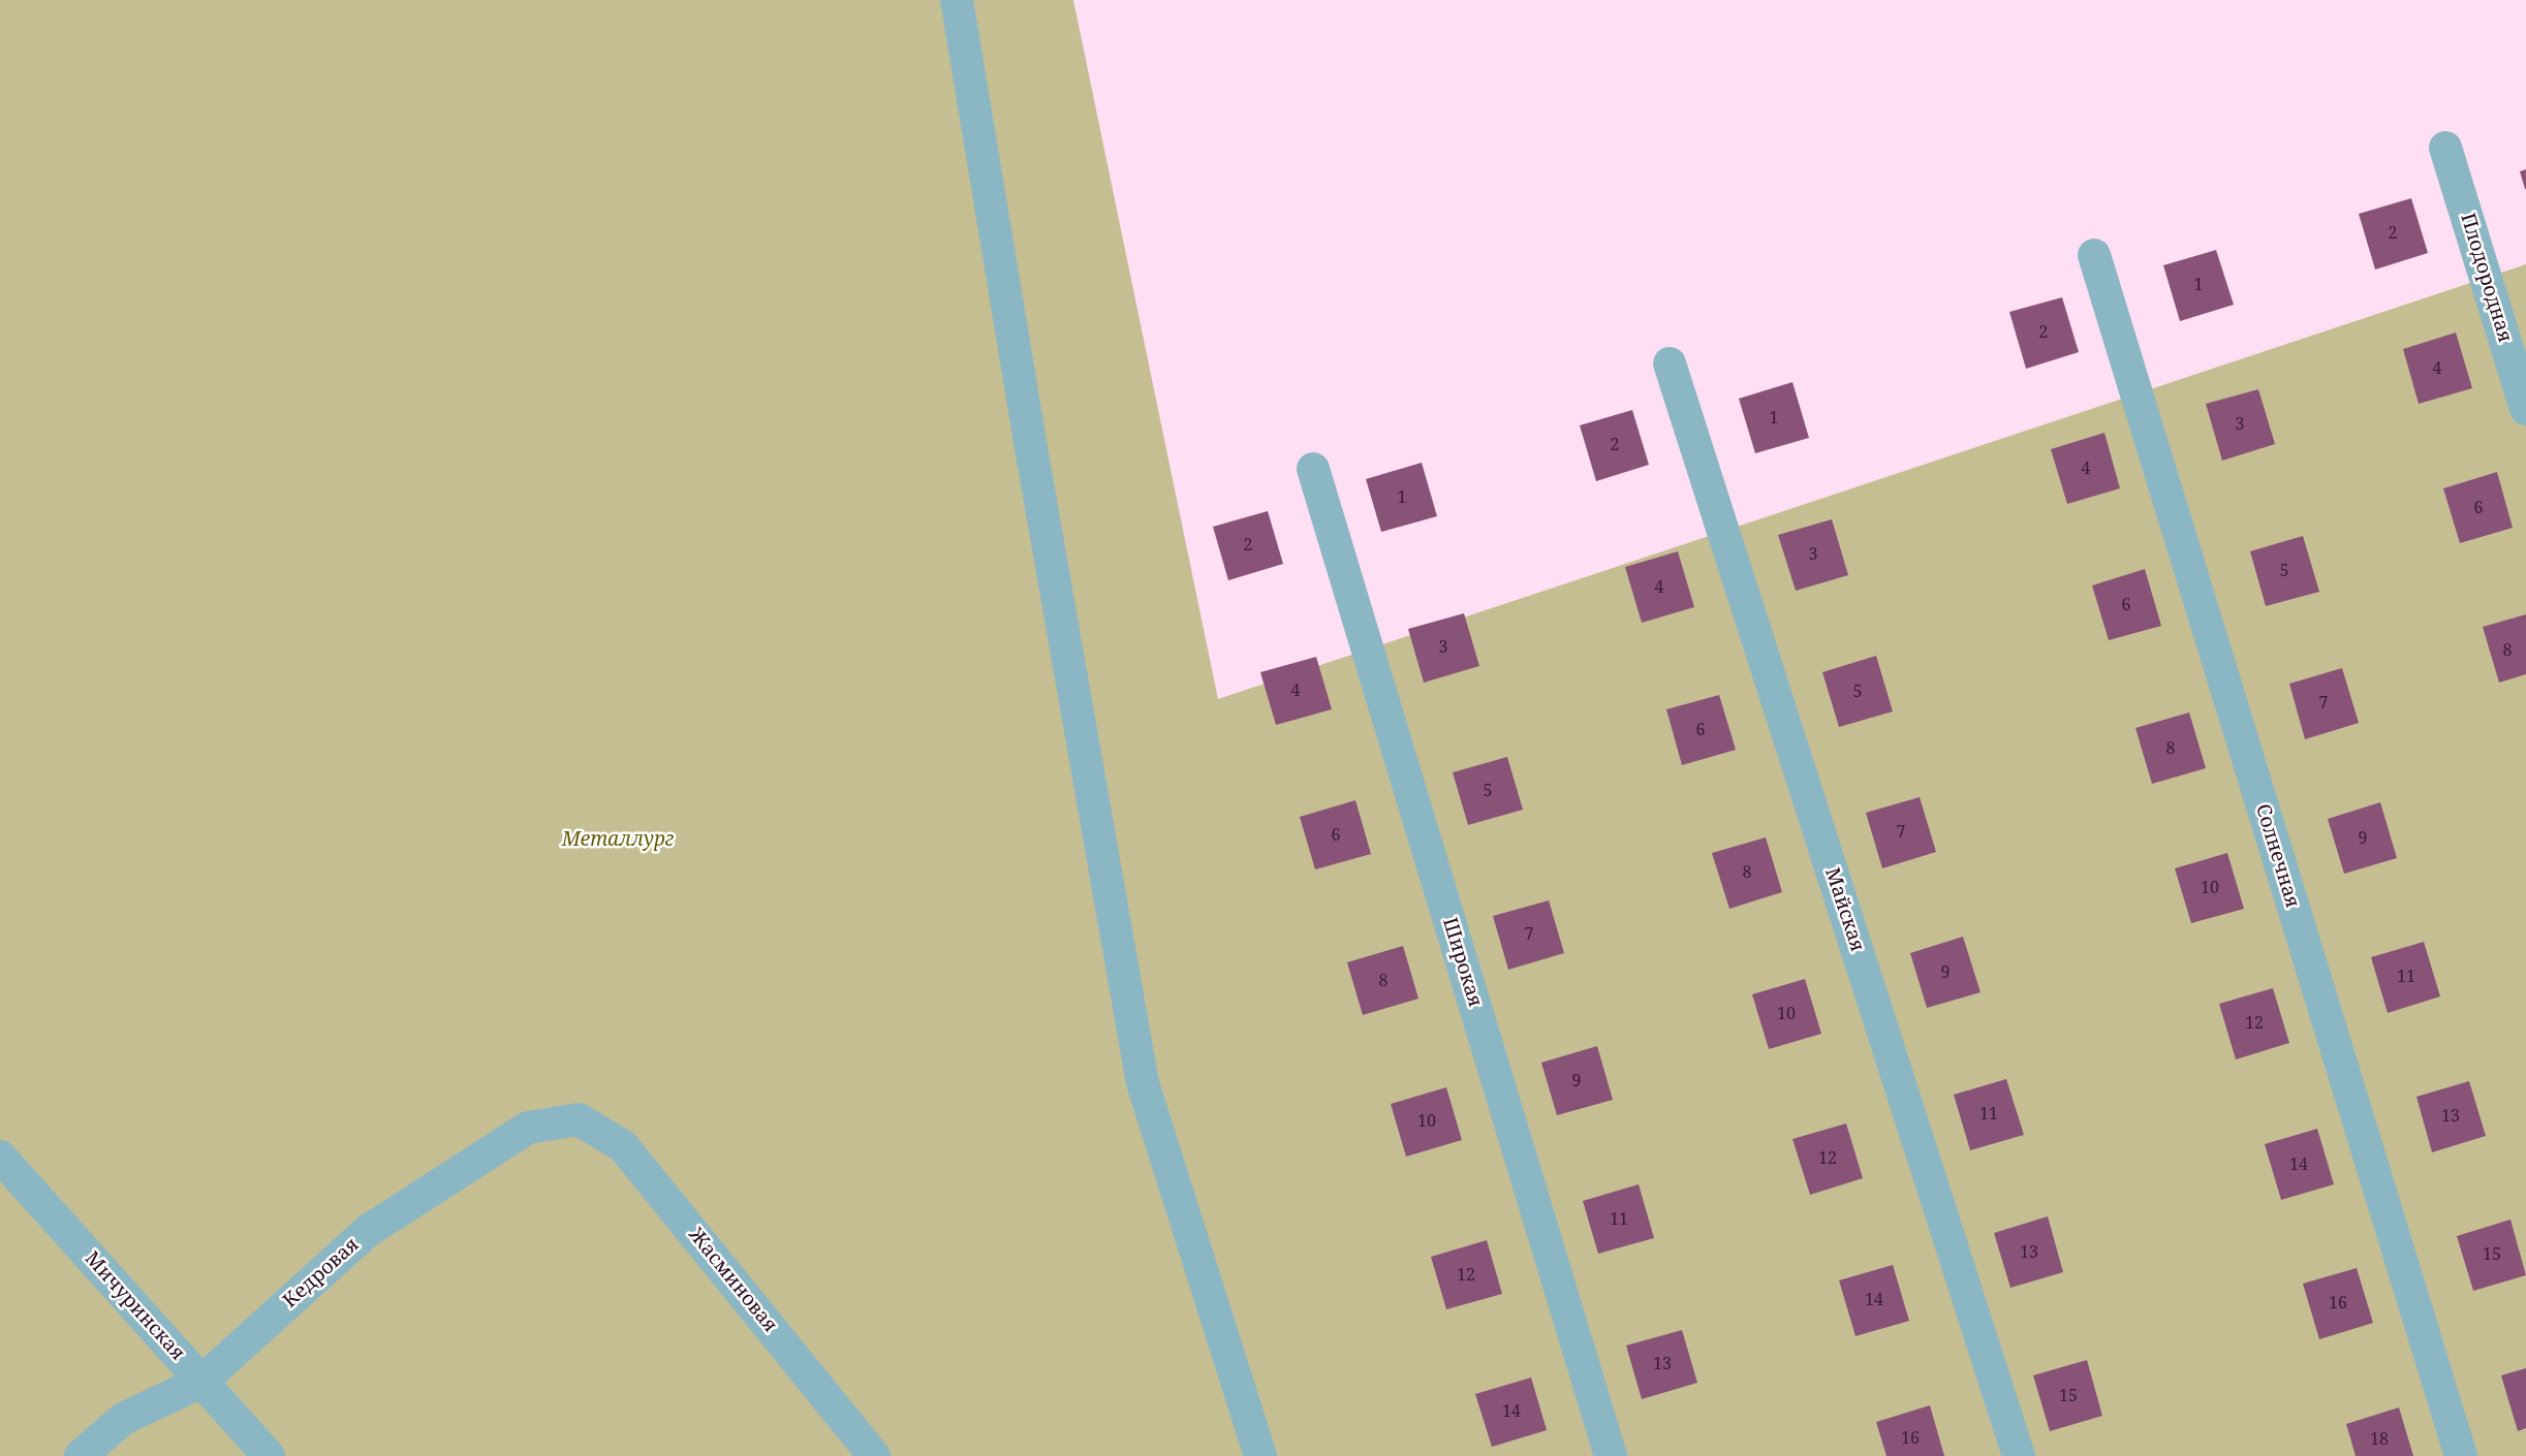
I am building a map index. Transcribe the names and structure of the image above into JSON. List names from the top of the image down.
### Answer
{
  "streets": {
    "street": [
      "Плодородная",
      "Солнечная",
      "Майская",
      "Широкая",
      "Кедровая",
      "Жасминовая",
      "Мичуринская"
    ]
  },
  "crossings": [
    ["Кедровая", "Жасминовая"],
    ["Кедровая", "Мичуринская"]
  ],
  "parks": ["Металлург"],
  "house_numbers": [
    "2",
    "1",
    "2",
    "4",
    "1",
    "3",
    "2",
    "4",
    "1",
    "6",
    "2",
    "3",
    "5",
    "4",
    "6",
    "3",
    "8",
    "4",
    "5",
    "7",
    "6",
    "8",
    "5",
    "7",
    "6",
    "9",
    "8",
    "10",
    "7",
    "9",
    "11",
    "8",
    "10",
    "12",
    "9",
    "11",
    "13",
    "10",
    "12",
    "14",
    "11",
    "13",
    "15",
    "12",
    "14",
    "16",
    "13",
    "15",
    "14",
    "16",
    "18"
  ]
}
